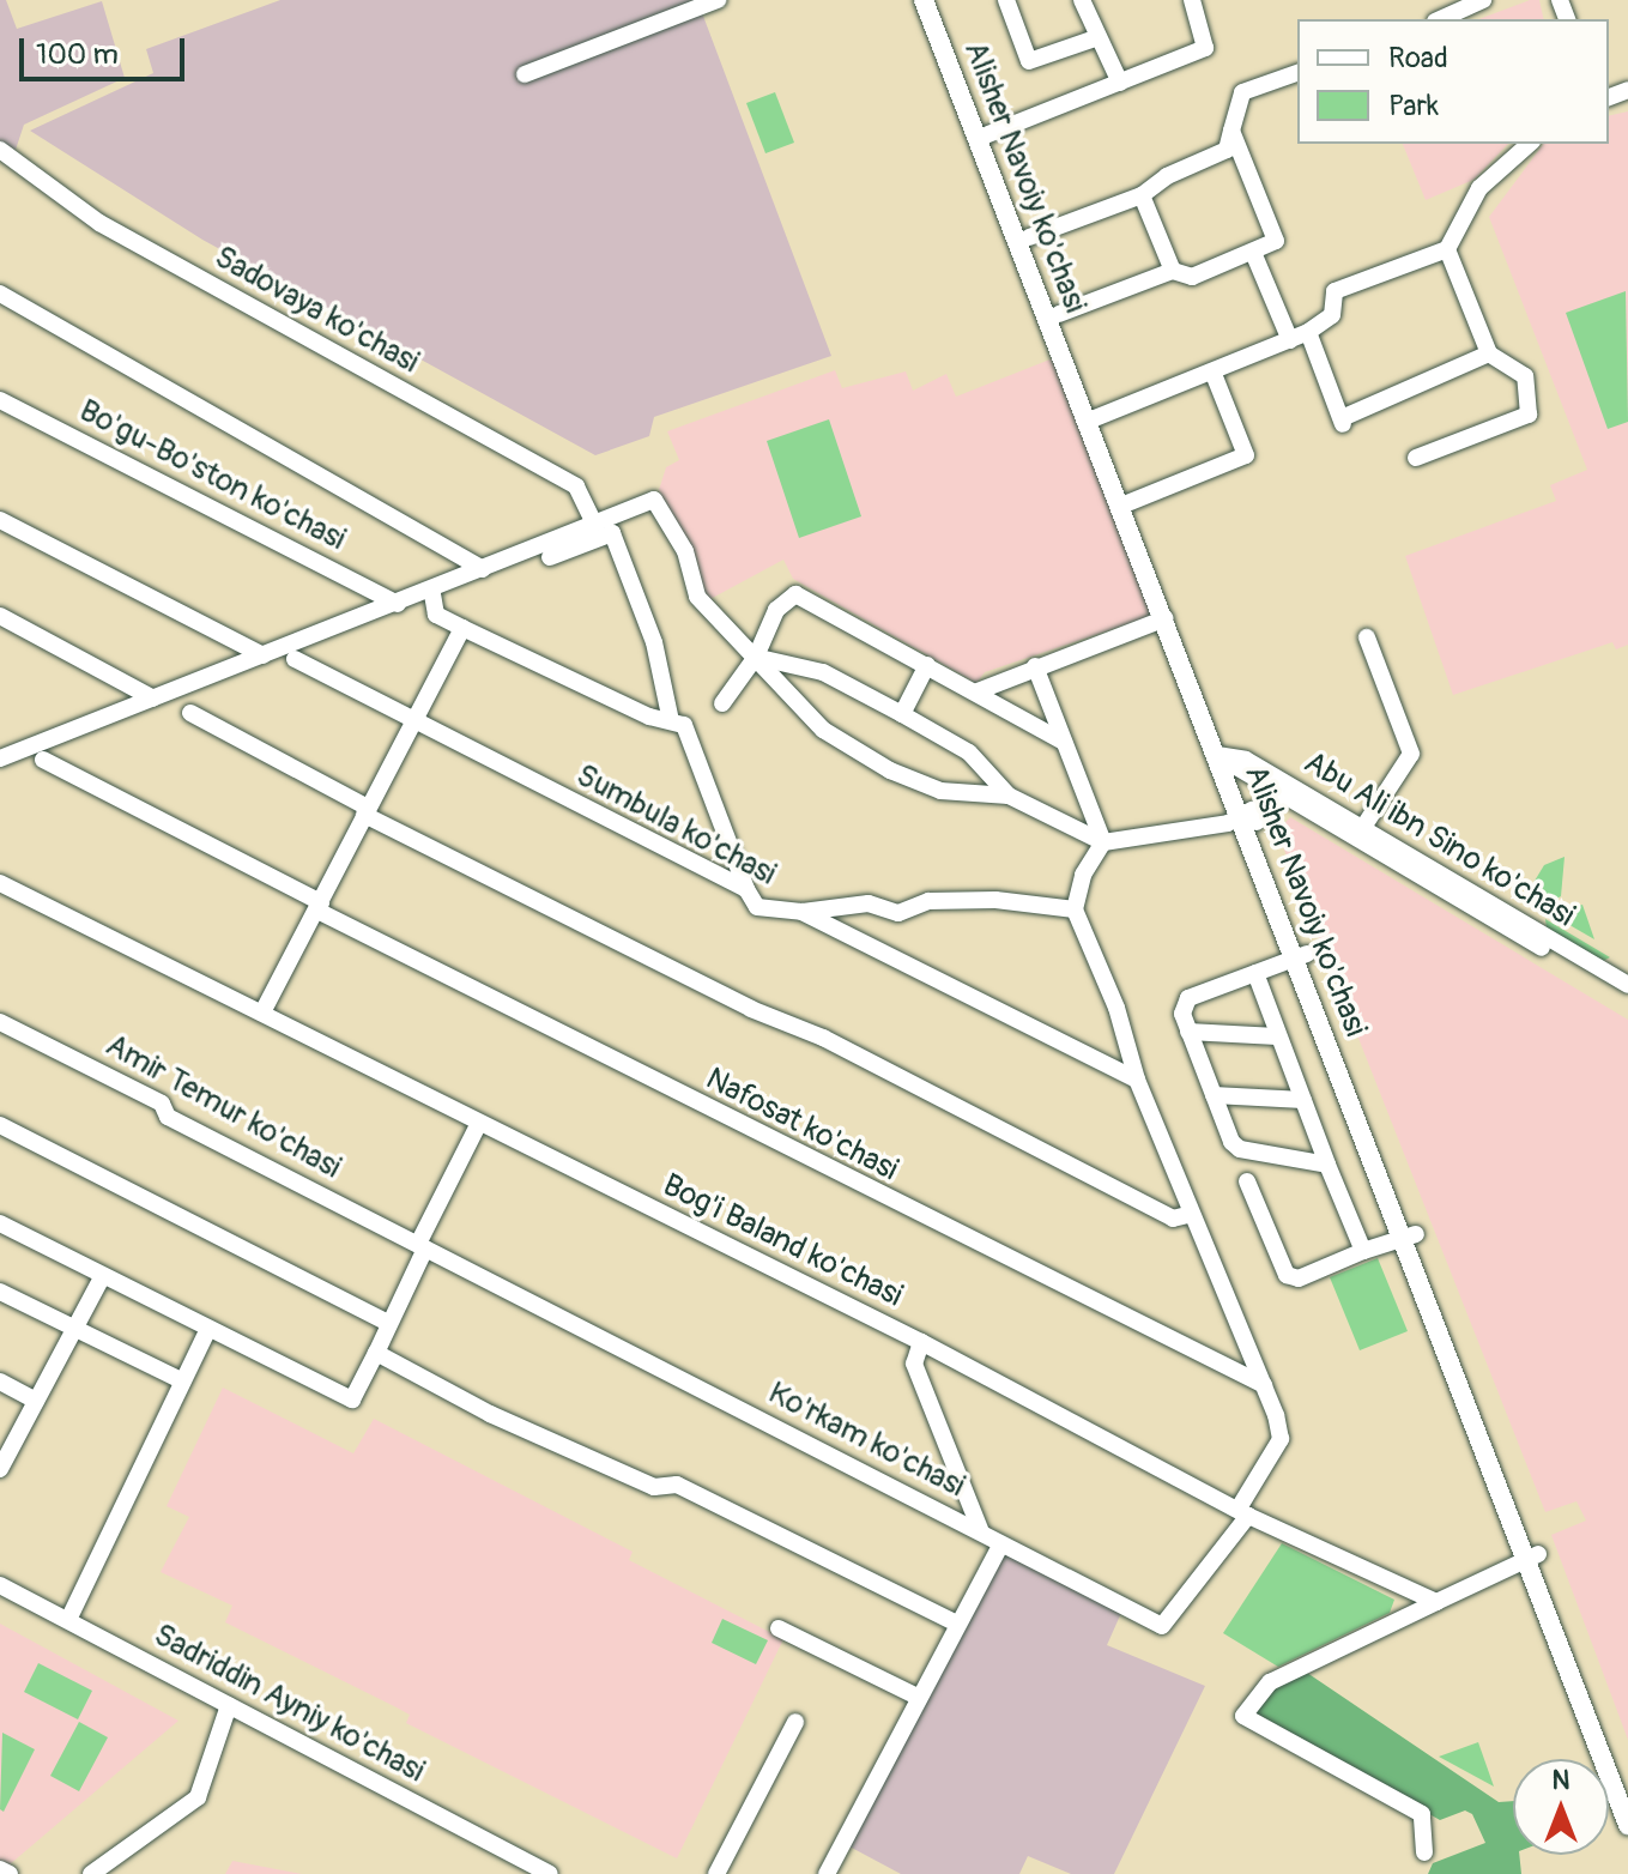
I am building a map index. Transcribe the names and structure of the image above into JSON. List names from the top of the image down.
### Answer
{
  "streets": {
    "main road": ["Alisher Navoiy ko'chasi"],
    "street": [
      "Sadovaya ko'chasi",
      "Bo'gu-Bo'ston ko'chasi",
      "Sumbula ko'chasi",
      "Abu Ali ibn Sino ko'chasi",
      "Amir Temur ko'chasi",
      "Nafosat ko'chasi",
      "Bog'i Baland ko'chasi",
      "Ko'rkam ko'chasi",
      "Sadriddin Ayniy ko'chasi"
    ]
  },
  "crossings": [
    ["Alisher Navoiy ko'chasi", "Abu Ali ibn Sino ko'chasi"],
    ["Amir Temur ko'chasi", "Ko'rkam ko'chasi"],
    ["Bog'i Baland ko'chasi", "Ko'rkam ko'chasi"]
  ],
  "legend": ["Road", "Park"],
  "scale_bar": "100 m",
  "north": "top"
}
